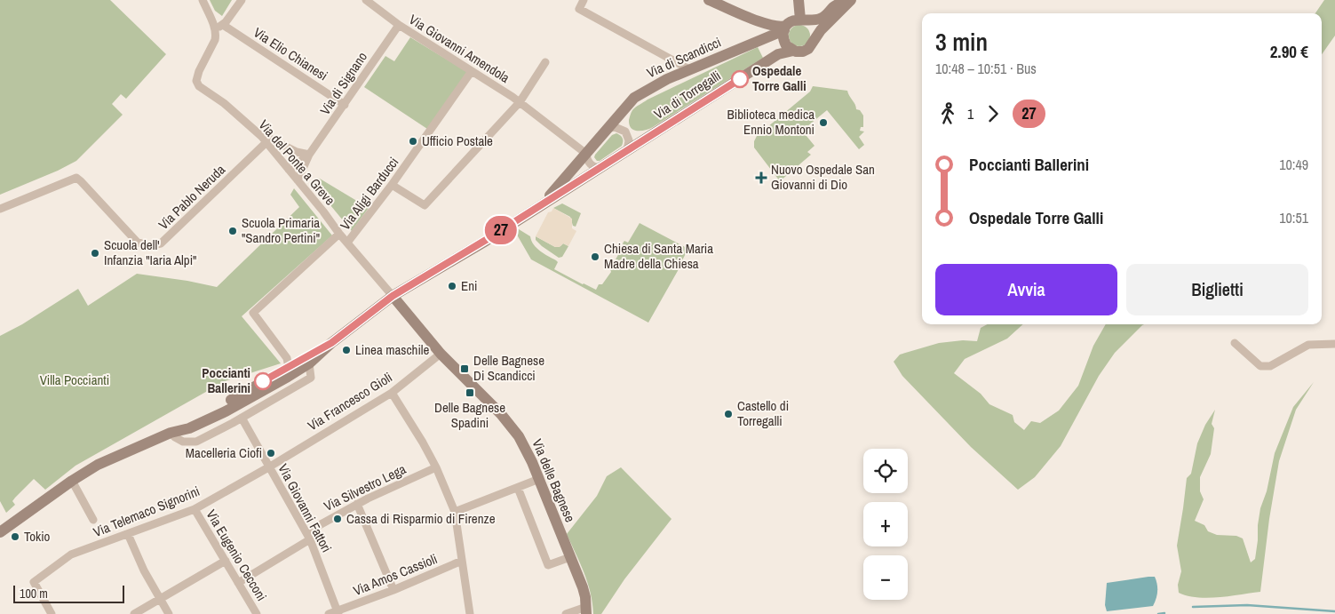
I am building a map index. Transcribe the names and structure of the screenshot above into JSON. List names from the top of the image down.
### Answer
{
  "streets": {
    "main road": ["Via di Scandicci", "Via di Torregalli", "Via delle Bagnese"],
    "street": [
      "Via Giovanni Amendola",
      "Via Elio Chianesi",
      "Via di Signano",
      "Via del Ponte a Greve",
      "Via Aligi Barducci",
      "Via Pablo Neruda",
      "Via Francesco Gioli",
      "Via Silvestro Lega",
      "Via Giovanni Fattori",
      "Via Telemaco Signorini",
      "Via Eugenio Cecconi",
      "Via Amos Cassioli"
    ]
  },
  "crossings": [
    ["Via Giovanni Amendola", "Via di Scandicci"],
    ["Via Giovanni Amendola", "Via di Signano"],
    ["Via Giovanni Amendola", "Via di Torregalli"],
    ["Via Giovanni Amendola", "Via Aligi Barducci"],
    ["Via Elio Chianesi", "Via di Signano"],
    ["Via Elio Chianesi", "Via del Ponte a Greve"],
    ["Via di Scandicci", "Via di Torregalli"],
    ["Via di Torregalli", "Via del Ponte a Greve"],
    ["Via di Torregalli", "Via delle Bagnese"],
    ["Via del Ponte a Greve", "Via Aligi Barducci"],
    ["Via del Ponte a Greve", "Via Pablo Neruda"],
    ["Via del Ponte a Greve", "Via delle Bagnese"],
    ["Via Francesco Gioli", "Via delle Bagnese"],
    ["Via Francesco Gioli", "Via Giovanni Fattori"],
    ["Via Francesco Gioli", "Via Telemaco Signorini"],
    ["Via Silvestro Lega", "Via Giovanni Fattori"],
    ["Via Silvestro Lega", "Via Eugenio Cecconi"],
    ["Via Giovanni Fattori", "Via Telemaco Signorini"],
    ["Via Giovanni Fattori", "Via Amos Cassioli"],
    ["Via Telemaco Signorini", "Via Eugenio Cecconi"]
  ],
  "parks": ["Villa Poccianti"],
  "places": {
    "other": [
      "Ospedale Torre Galli",
      "Biblioteca medica Ennio Montoni",
      "Ufficio Postale",
      "Scuola Primaria \"Sandro Pertini\"",
      "Scuola dell' Infanzia \"Iaria Alpi\"",
      "Chiesa di Santa Maria Madre della Chiesa",
      "Eni",
      "Linea maschile",
      "Poccianti Ballerini",
      "Castello di Torregalli",
      "Macelleria Ciofi",
      "Cassa di Risparmio di Firenze",
      "Tokio"
    ],
    "health": ["Nuovo Ospedale San Giovanni di Dio"],
    "transit": ["Delle Bagnese Di Scandicci", "Delle Bagnese Spadini"]
  },
  "lines": ["bus line 27"],
  "scale_bar": "100 m",
  "page": {
    "on_map": "27",
    "heading": ["3 min", "10:48 – 10:51 · Bus", "2.90 €"],
    "legs": ["1", "27"],
    "list": [
      {
        "name": "Poccianti Ballerini",
        "value": "10:49"
      },
      {
        "name": "Ospedale Torre Galli",
        "value": "10:51"
      }
    ],
    "buttons": ["Avvia", "Biglietti"],
    "map_buttons": ["+", "−"],
    "scale": "100 m"
  }
}
